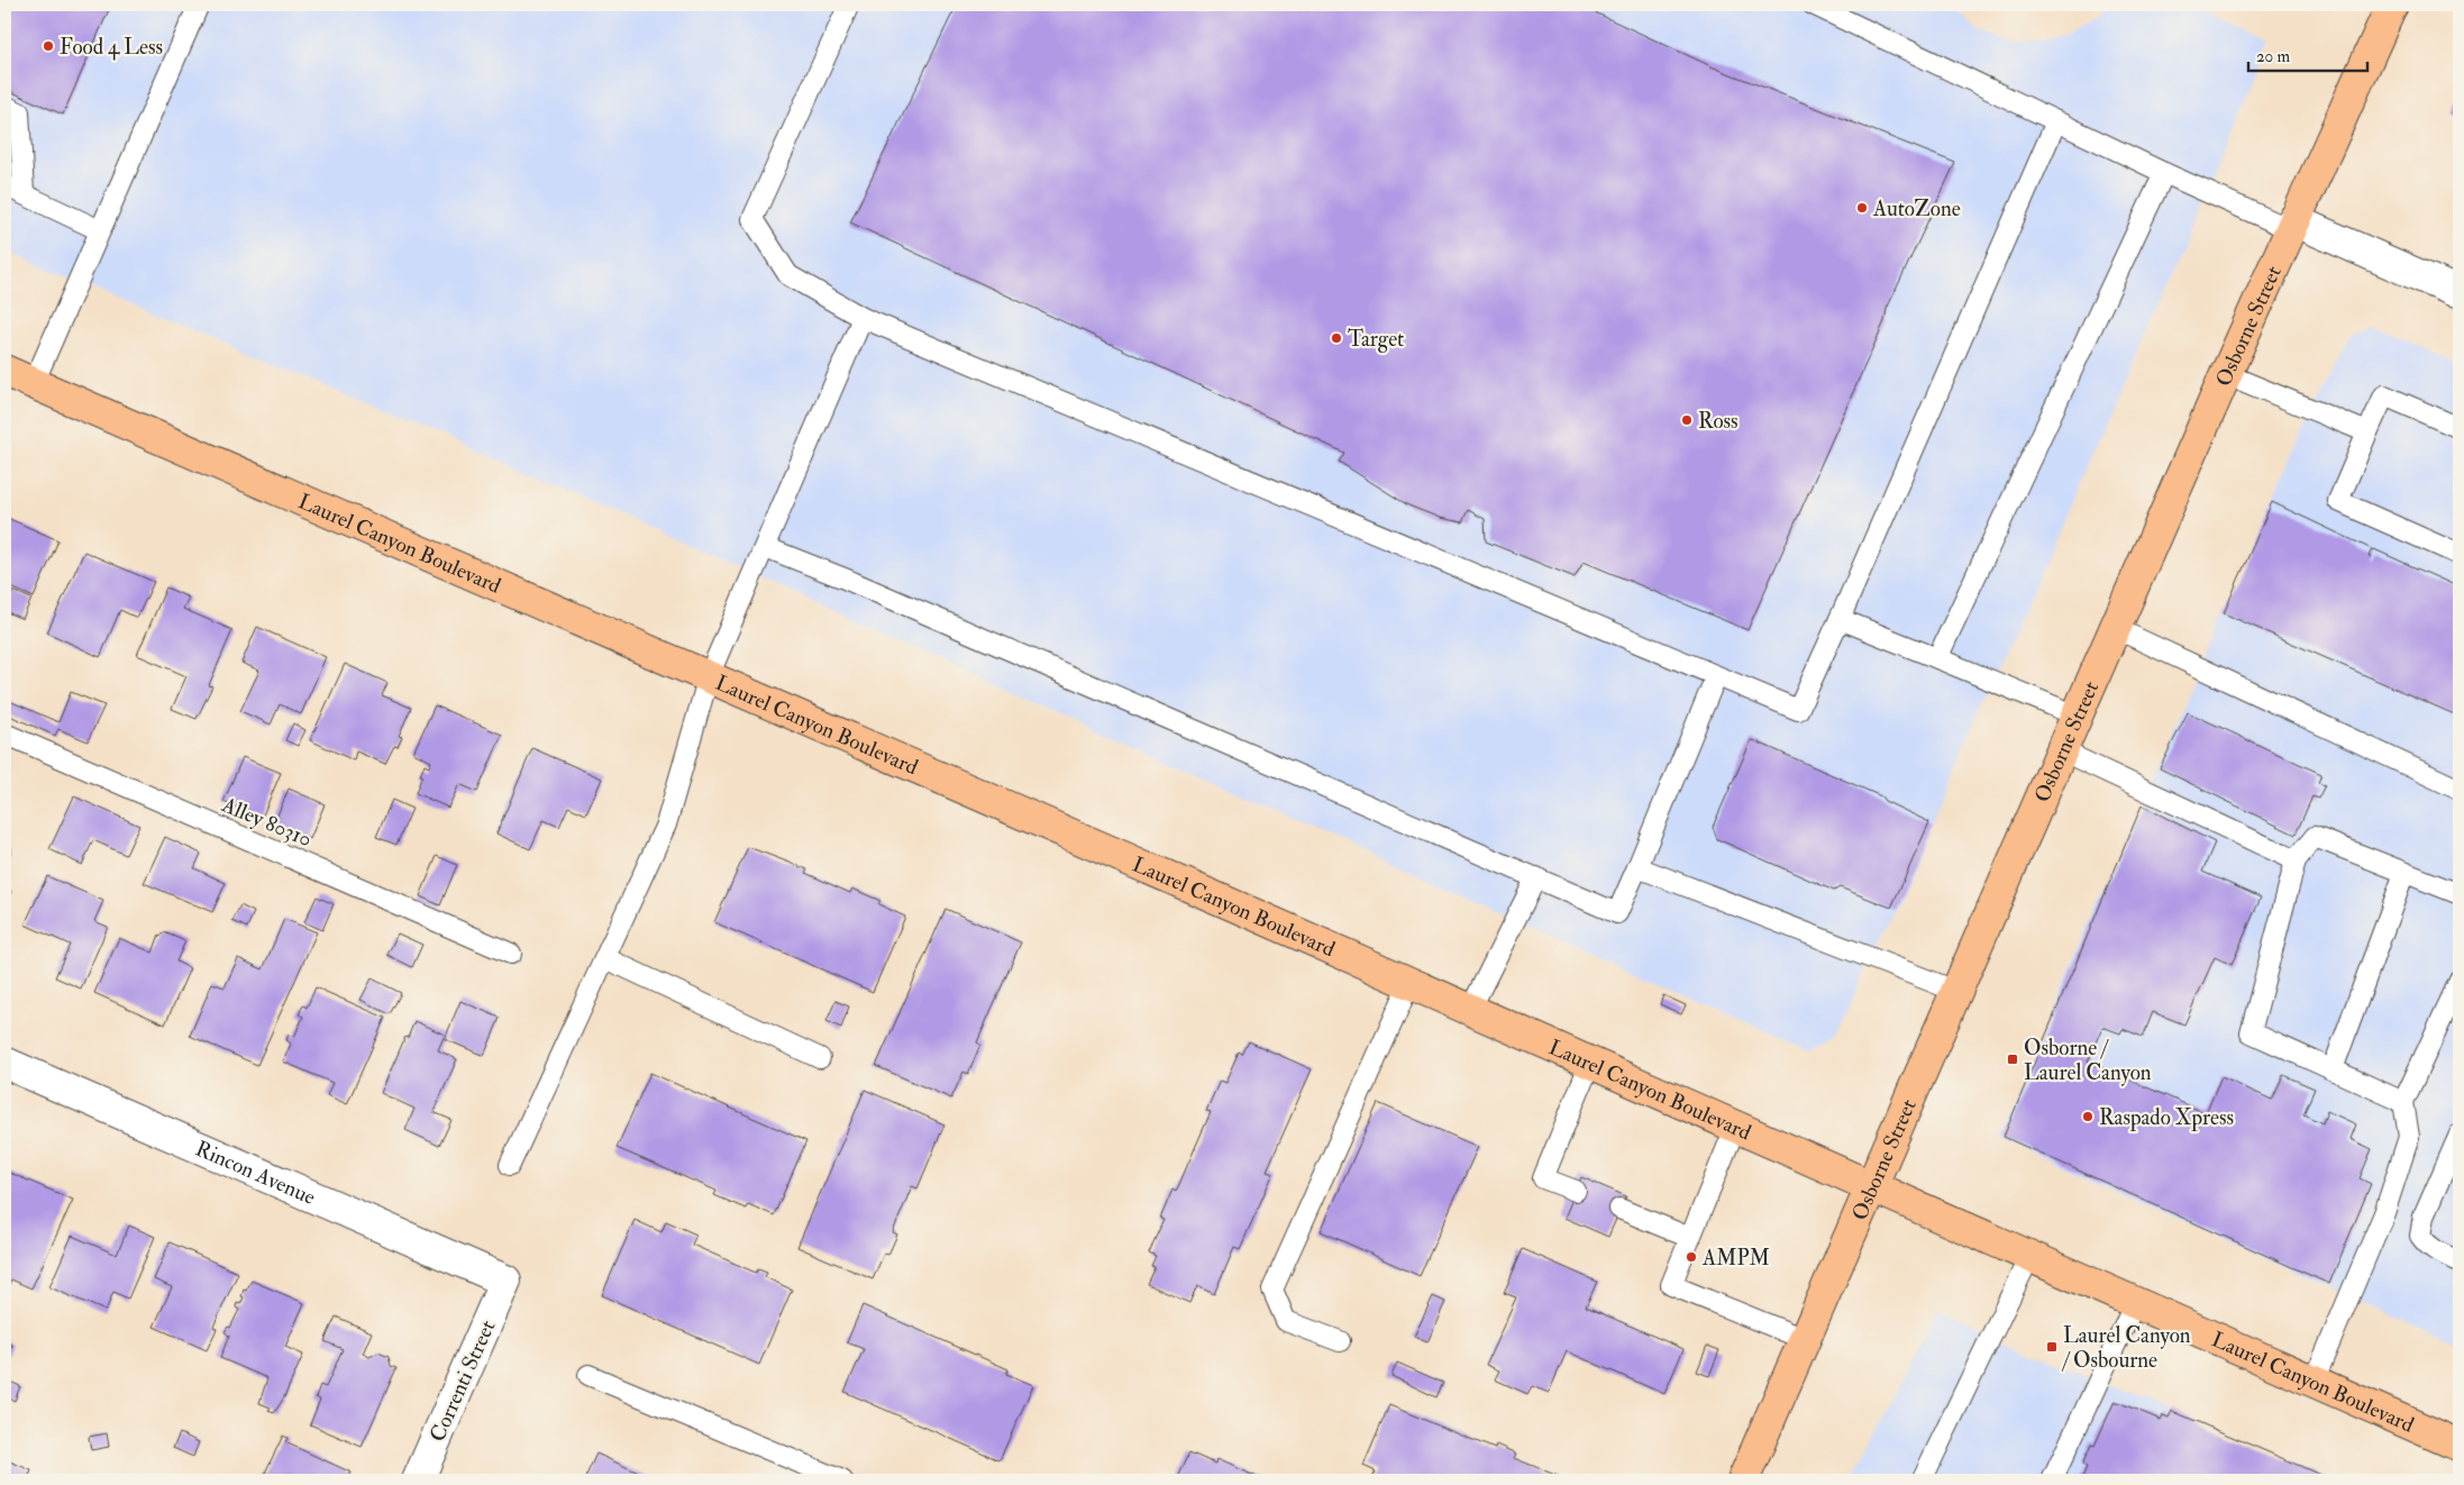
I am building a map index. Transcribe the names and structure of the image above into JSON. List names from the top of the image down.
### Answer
{
  "streets": {
    "main road": ["Osborne Street", "Laurel Canyon Boulevard"],
    "street": ["Rincon Avenue", "Correnti Street"],
    "lane": ["Alley 80310"]
  },
  "crossings": [
    ["Osborne Street", "Laurel Canyon Boulevard"],
    ["Rincon Avenue", "Correnti Street"]
  ],
  "places": {
    "other": [
      "Food 4 Less",
      "AutoZone",
      "Target",
      "Ross",
      "Raspado Xpress",
      "AMPM"
    ],
    "transit": ["Osborne / Laurel Canyon", "Laurel Canyon / Osbourne"]
  },
  "scale_bar": "20 m"
}
